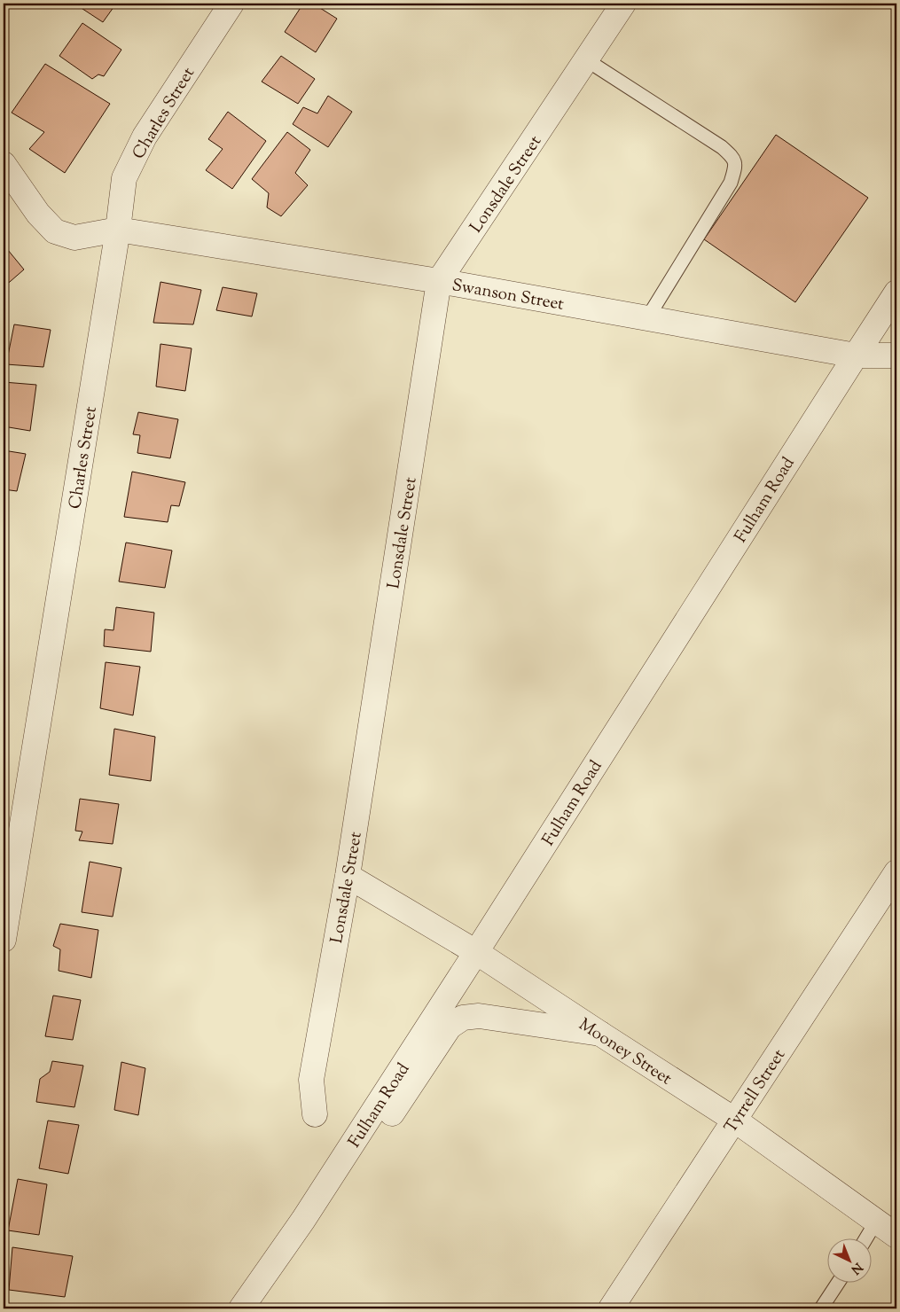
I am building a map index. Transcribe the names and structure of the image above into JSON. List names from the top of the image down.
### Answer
{
  "streets": {
    "street": [
      "Charles Street",
      "Lonsdale Street",
      "Swanson Street",
      "Fulham Road",
      "Mooney Street",
      "Tyrrell Street"
    ]
  },
  "crossings": [
    ["Charles Street", "Swanson Street"],
    ["Lonsdale Street", "Swanson Street"],
    ["Lonsdale Street", "Mooney Street"],
    ["Swanson Street", "Fulham Road"],
    ["Fulham Road", "Mooney Street"],
    ["Mooney Street", "Tyrrell Street"]
  ],
  "north": "bottom right"
}
